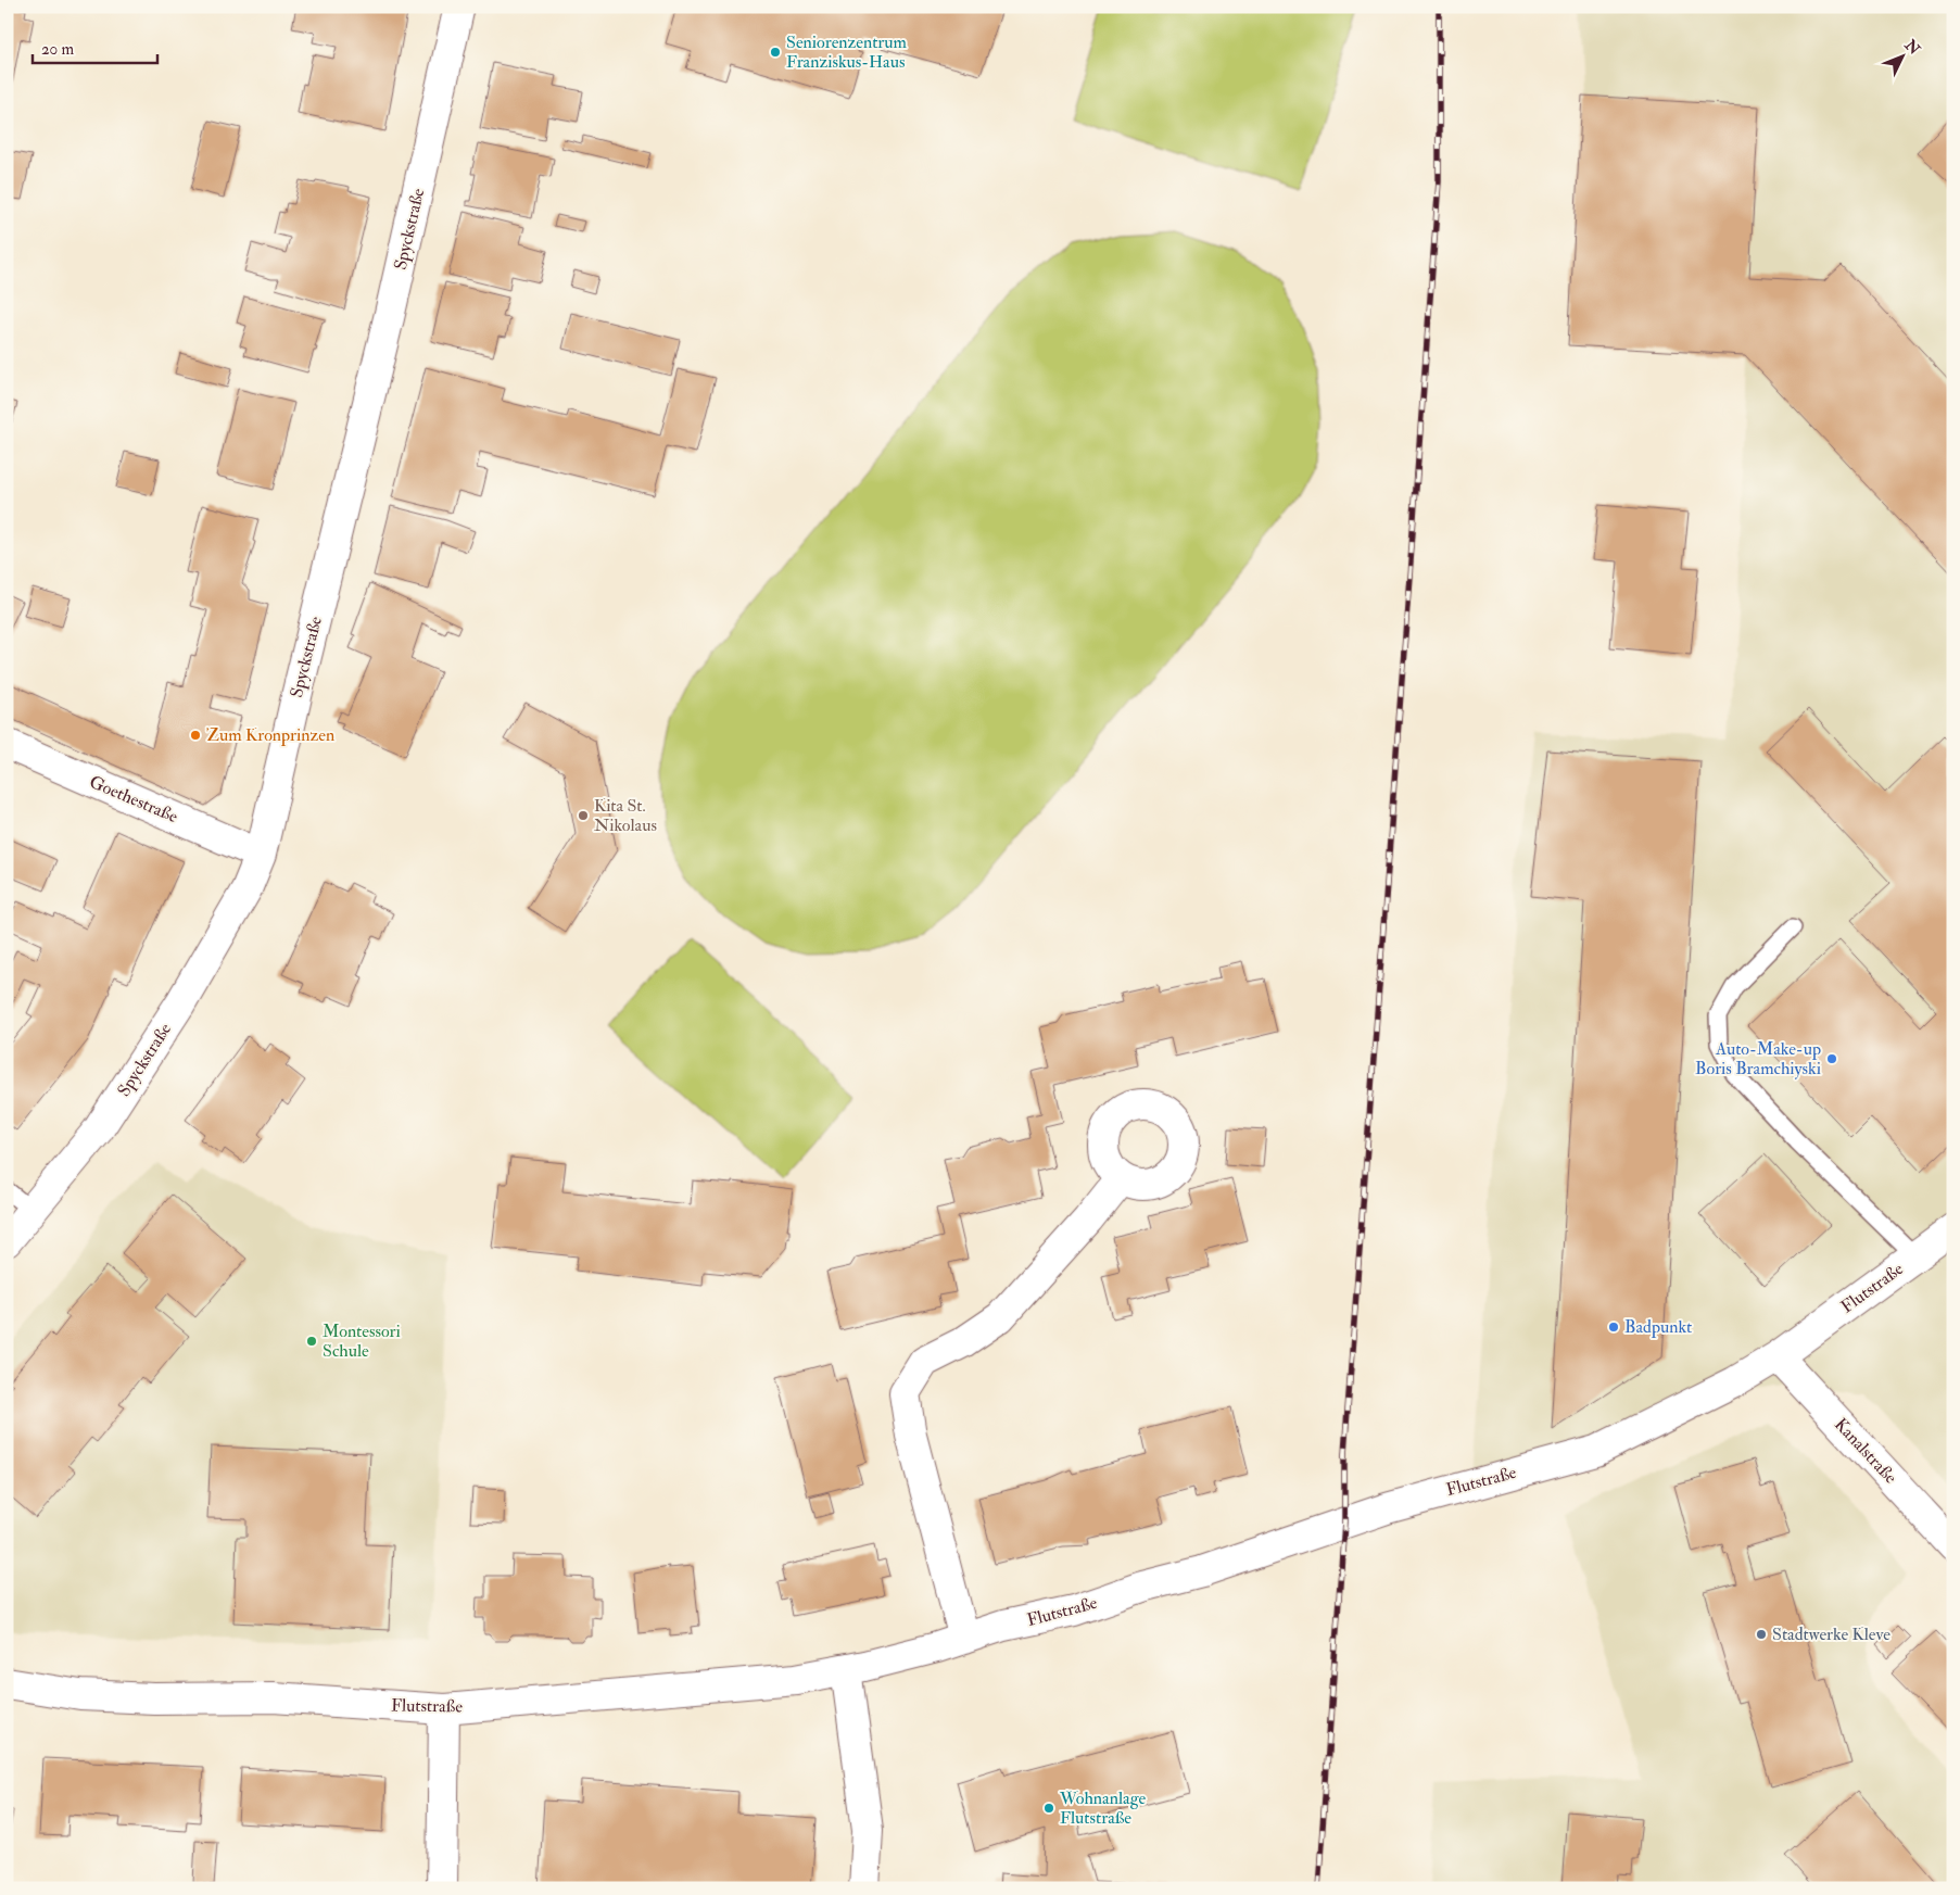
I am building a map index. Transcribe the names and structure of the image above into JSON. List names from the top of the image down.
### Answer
{
  "streets": {
    "street": [
      "Spyckstraße",
      "Goethestraße",
      "Flutstraße",
      "Kanalstraße"
    ]
  },
  "crossings": [
    ["Spyckstraße", "Goethestraße"],
    ["Flutstraße", "Kanalstraße"]
  ],
  "places": [
    "Seniorenzentrum Franziskus-Haus",
    "Zum Kronprinzen",
    "Kita St. Nikolaus",
    "Auto-Make-up Boris Bramchiyski",
    "Badpunkt",
    "Montessori Schule",
    "Stadtwerke Kleve",
    "Wohnanlage Flutstraße"
  ],
  "scale_bar": "20 m",
  "north": "top right"
}
